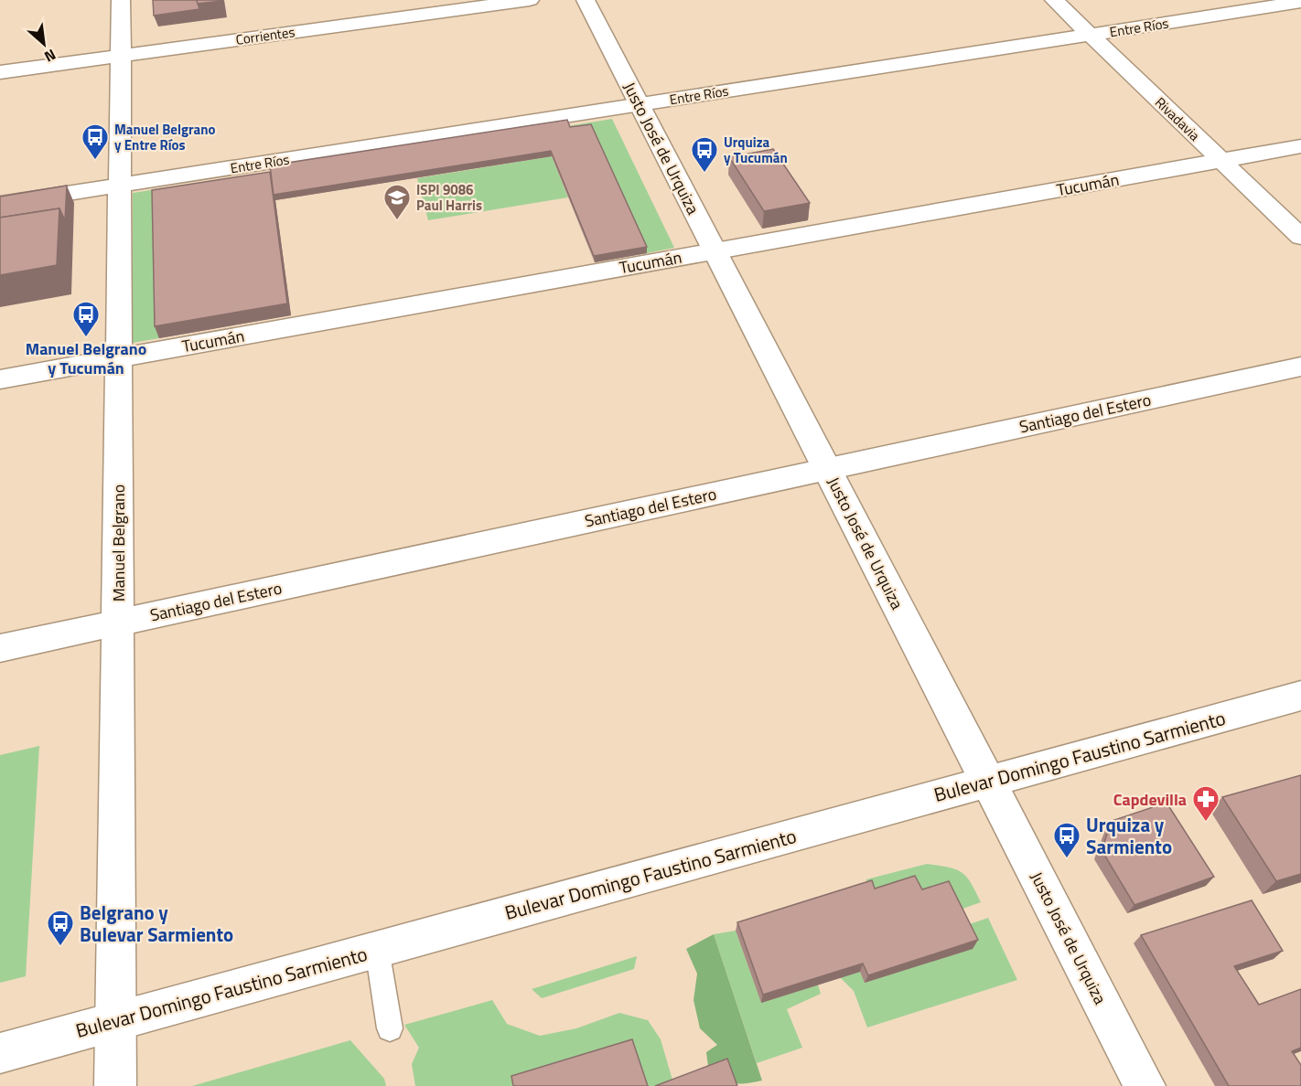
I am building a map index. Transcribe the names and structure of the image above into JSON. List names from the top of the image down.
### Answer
{
  "streets": {
    "street": [
      "Entre Ríos",
      "Corrientes",
      "Rivadavia",
      "Justo José de Urquiza",
      "Tucumán",
      "Santiago del Estero",
      "Manuel Belgrano",
      "Bulevar Domingo Faustino Sarmiento"
    ]
  },
  "crossings": [
    ["Entre Ríos", "Rivadavia"],
    ["Entre Ríos", "Justo José de Urquiza"],
    ["Entre Ríos", "Manuel Belgrano"],
    ["Corrientes", "Manuel Belgrano"],
    ["Rivadavia", "Tucumán"],
    ["Justo José de Urquiza", "Tucumán"],
    ["Justo José de Urquiza", "Santiago del Estero"],
    ["Justo José de Urquiza", "Bulevar Domingo Faustino Sarmiento"],
    ["Tucumán", "Manuel Belgrano"],
    ["Santiago del Estero", "Manuel Belgrano"],
    ["Manuel Belgrano", "Bulevar Domingo Faustino Sarmiento"]
  ],
  "places": {
    "bus stop": [
      "Manuel Belgrano y Entre Ríos",
      "Urquiza y Tucumán",
      "Manuel Belgrano y Tucumán",
      "Urquiza y Sarmiento",
      "Belgrano y Bulevar Sarmiento"
    ],
    "school or university": ["ISPI 9086 Paul Harris"],
    "pharmacy": ["Capdevilla"]
  },
  "north": "bottom right"
}
